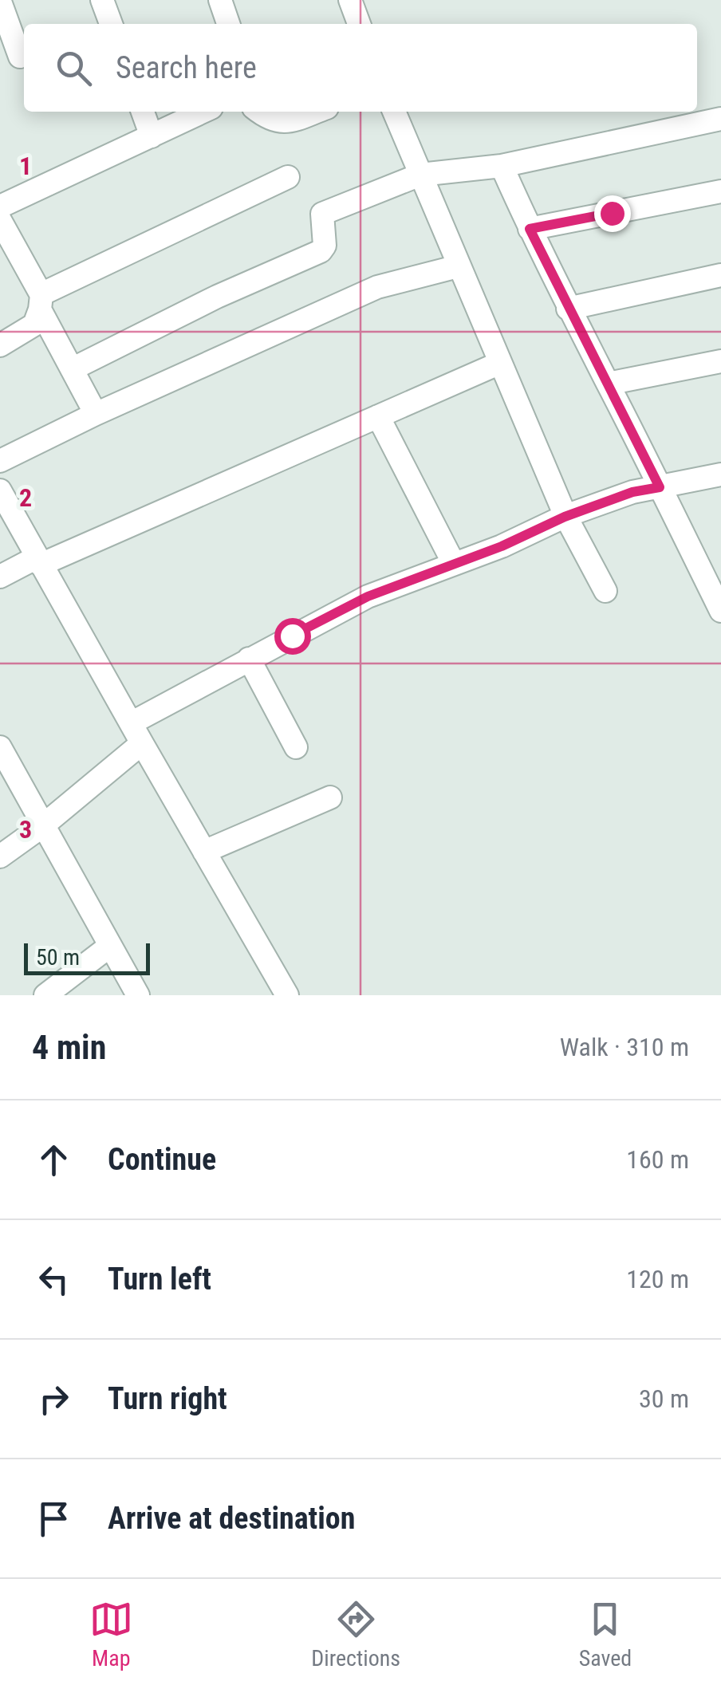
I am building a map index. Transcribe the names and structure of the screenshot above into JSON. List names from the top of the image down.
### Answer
{
  "scale_bar": "50 m",
  "page": {
    "search": "Search here",
    "scale": "50 m",
    "heading": ["4 min", "Walk · 310 m"],
    "list": [
      ["Continue", "160 m"],
      ["Turn left", "120 m"],
      ["Turn right", "30 m"],
      "Arrive at destination"
    ],
    "nav": ["Map", "Directions", "Saved"]
  },
  "grid": {
    "rows": ["1", "2", "3"]
  }
}
